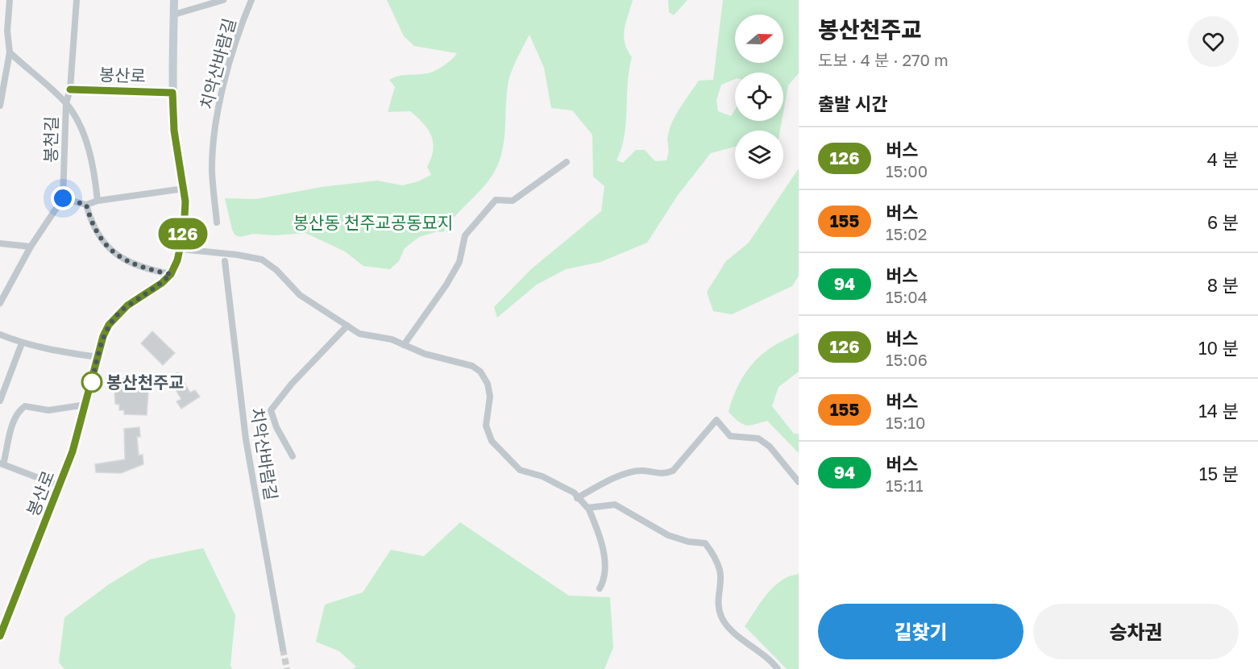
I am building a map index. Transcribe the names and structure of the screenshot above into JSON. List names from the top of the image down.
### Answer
{
  "streets": {
    "street": ["치악산바람길", "봉산로", "봉천길"]
  },
  "crossings": [
    ["봉산로", "봉천길"]
  ],
  "parks": ["봉산동 천주교공동묘지"],
  "places": ["봉산천주교"],
  "lines": ["bus line 126"],
  "north": "right",
  "page": {
    "on_map": "126",
    "heading": [
      ["봉산천주교", "도보 · 4 분 · 270 m"],
      "출발 시간"
    ],
    "list": [
      {
        "mark": "126",
        "name": "버스",
        "note": "15:00",
        "value": "4 분"
      },
      {
        "mark": "155",
        "name": "버스",
        "note": "15:02",
        "value": "6 분"
      },
      {
        "mark": "94",
        "name": "버스",
        "note": "15:04",
        "value": "8 분"
      },
      {
        "mark": "126",
        "name": "버스",
        "note": "15:06",
        "value": "10 분"
      },
      {
        "mark": "155",
        "name": "버스",
        "note": "15:10",
        "value": "14 분"
      },
      {
        "mark": "94",
        "name": "버스",
        "note": "15:11",
        "value": "15 분"
      }
    ],
    "buttons": ["길찾기", "승차권"]
  }
}
